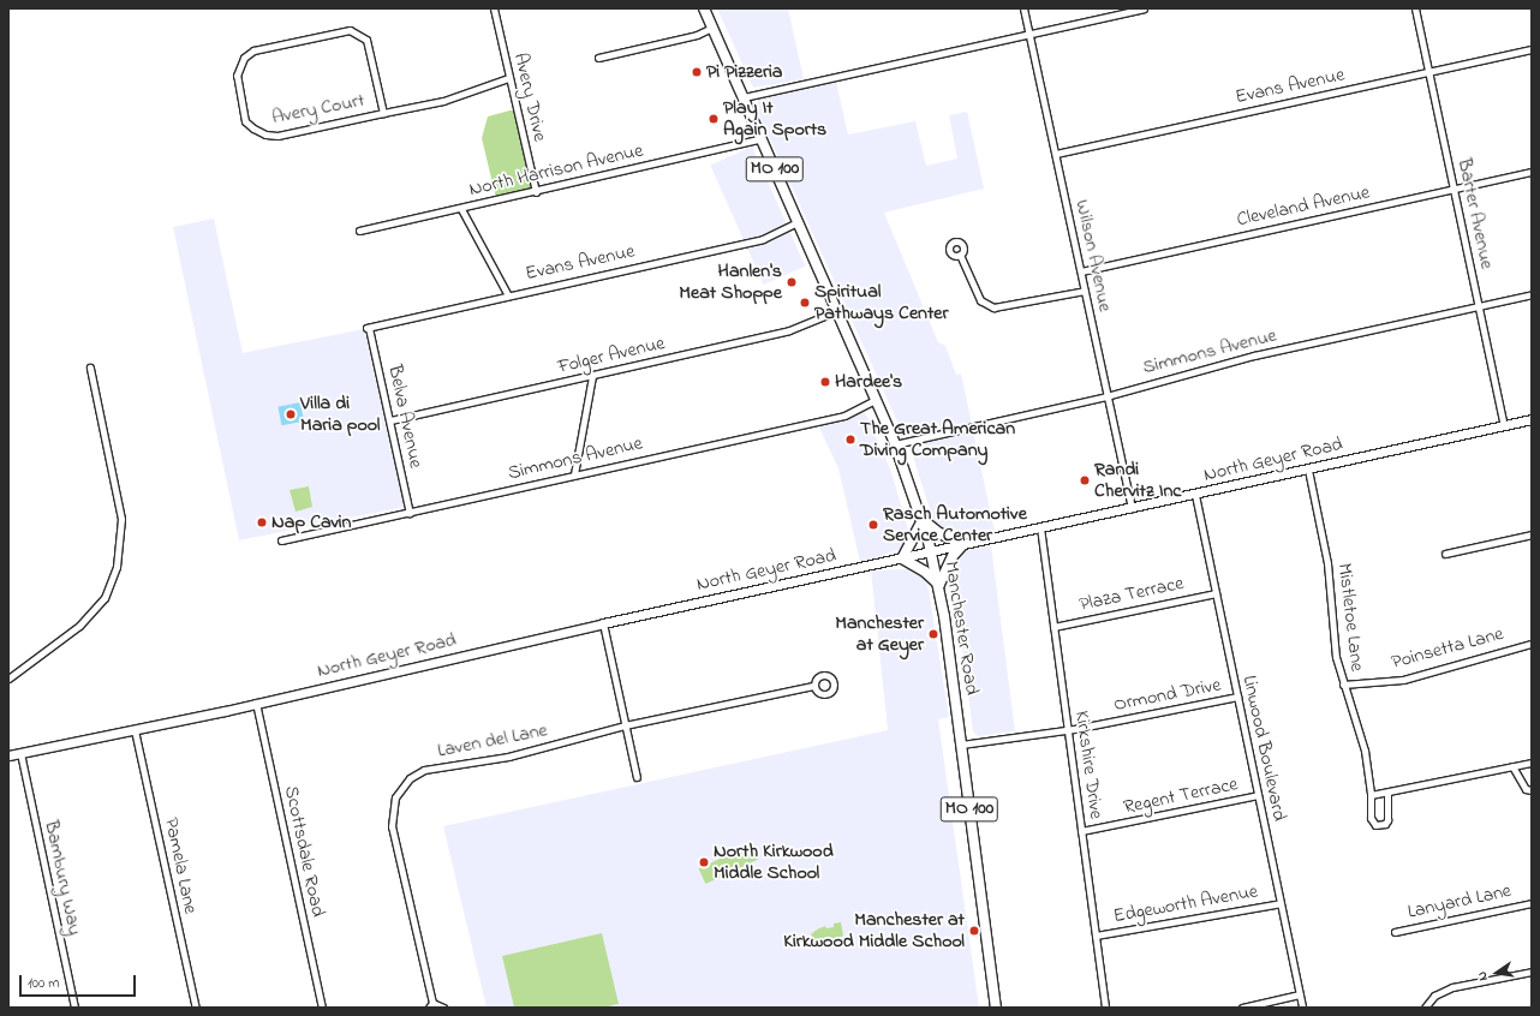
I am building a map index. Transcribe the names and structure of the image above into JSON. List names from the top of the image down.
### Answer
{
  "streets": {
    "main road": ["MO 100", "Manchester Road"],
    "street": [
      "Evans Avenue",
      "Avery Drive",
      "Avery Court",
      "North Harrison Avenue",
      "Cleveland Avenue",
      "Barter Avenue",
      "Wilson Avenue",
      "Simmons Avenue",
      "Folger Avenue",
      "Belva Avenue",
      "North Geyer Road",
      "Plaza Terrace",
      "Mistletoe Lane",
      "Poinsetta Lane",
      "Ormond Drive",
      "Laven del Lane",
      "Linwood Boulevard",
      "Kirkshire Drive",
      "Regent Terrace",
      "Scottsdale Road",
      "Pamela Lane",
      "Bambury Way",
      "Lanyard Lane",
      "Edgeworth Avenue"
    ]
  },
  "crossings": [
    ["Evans Avenue", "Barter Avenue"],
    ["Evans Avenue", "Wilson Avenue"],
    ["Evans Avenue", "Belva Avenue"],
    ["Evans Avenue", "Manchester Road"],
    ["Avery Drive", "Avery Court"],
    ["Avery Drive", "North Harrison Avenue"],
    ["North Harrison Avenue", "Manchester Road"],
    ["Cleveland Avenue", "Barter Avenue"],
    ["Cleveland Avenue", "Wilson Avenue"],
    ["Barter Avenue", "Simmons Avenue"],
    ["Barter Avenue", "North Geyer Road"],
    ["Wilson Avenue", "Simmons Avenue"],
    ["Wilson Avenue", "North Geyer Road"],
    ["Simmons Avenue", "Belva Avenue"],
    ["Simmons Avenue", "Manchester Road"],
    ["Folger Avenue", "Belva Avenue"],
    ["Folger Avenue", "Manchester Road"],
    ["North Geyer Road", "Mistletoe Lane"],
    ["North Geyer Road", "Manchester Road"],
    ["North Geyer Road", "Linwood Boulevard"],
    ["North Geyer Road", "Kirkshire Drive"],
    ["North Geyer Road", "Scottsdale Road"],
    ["North Geyer Road", "Pamela Lane"],
    ["North Geyer Road", "Bambury Way"],
    ["Plaza Terrace", "Linwood Boulevard"],
    ["Plaza Terrace", "Kirkshire Drive"],
    ["Mistletoe Lane", "Poinsetta Lane"],
    ["Manchester Road", "Ormond Drive"],
    ["Ormond Drive", "Linwood Boulevard"],
    ["Ormond Drive", "Kirkshire Drive"],
    ["Linwood Boulevard", "Regent Terrace"],
    ["Linwood Boulevard", "Edgeworth Avenue"],
    ["Kirkshire Drive", "Regent Terrace"],
    ["Kirkshire Drive", "Edgeworth Avenue"]
  ],
  "places": [
    "Pi Pizzeria",
    "Play It Again Sports",
    "Hanlen's Meat Shoppe",
    "Spiritual Pathways Center",
    "Hardee's",
    "Villa di Maria pool",
    "The Great American Diving Company",
    "Randi Chervitz Inc",
    "Nap Cavin",
    "Rasch Automotive Service Center",
    "Manchester at Geyer",
    "North Kirkwood Middle School",
    "Manchester at Kirkwood Middle School"
  ],
  "scale_bar": "100 m",
  "north": "left"
}
